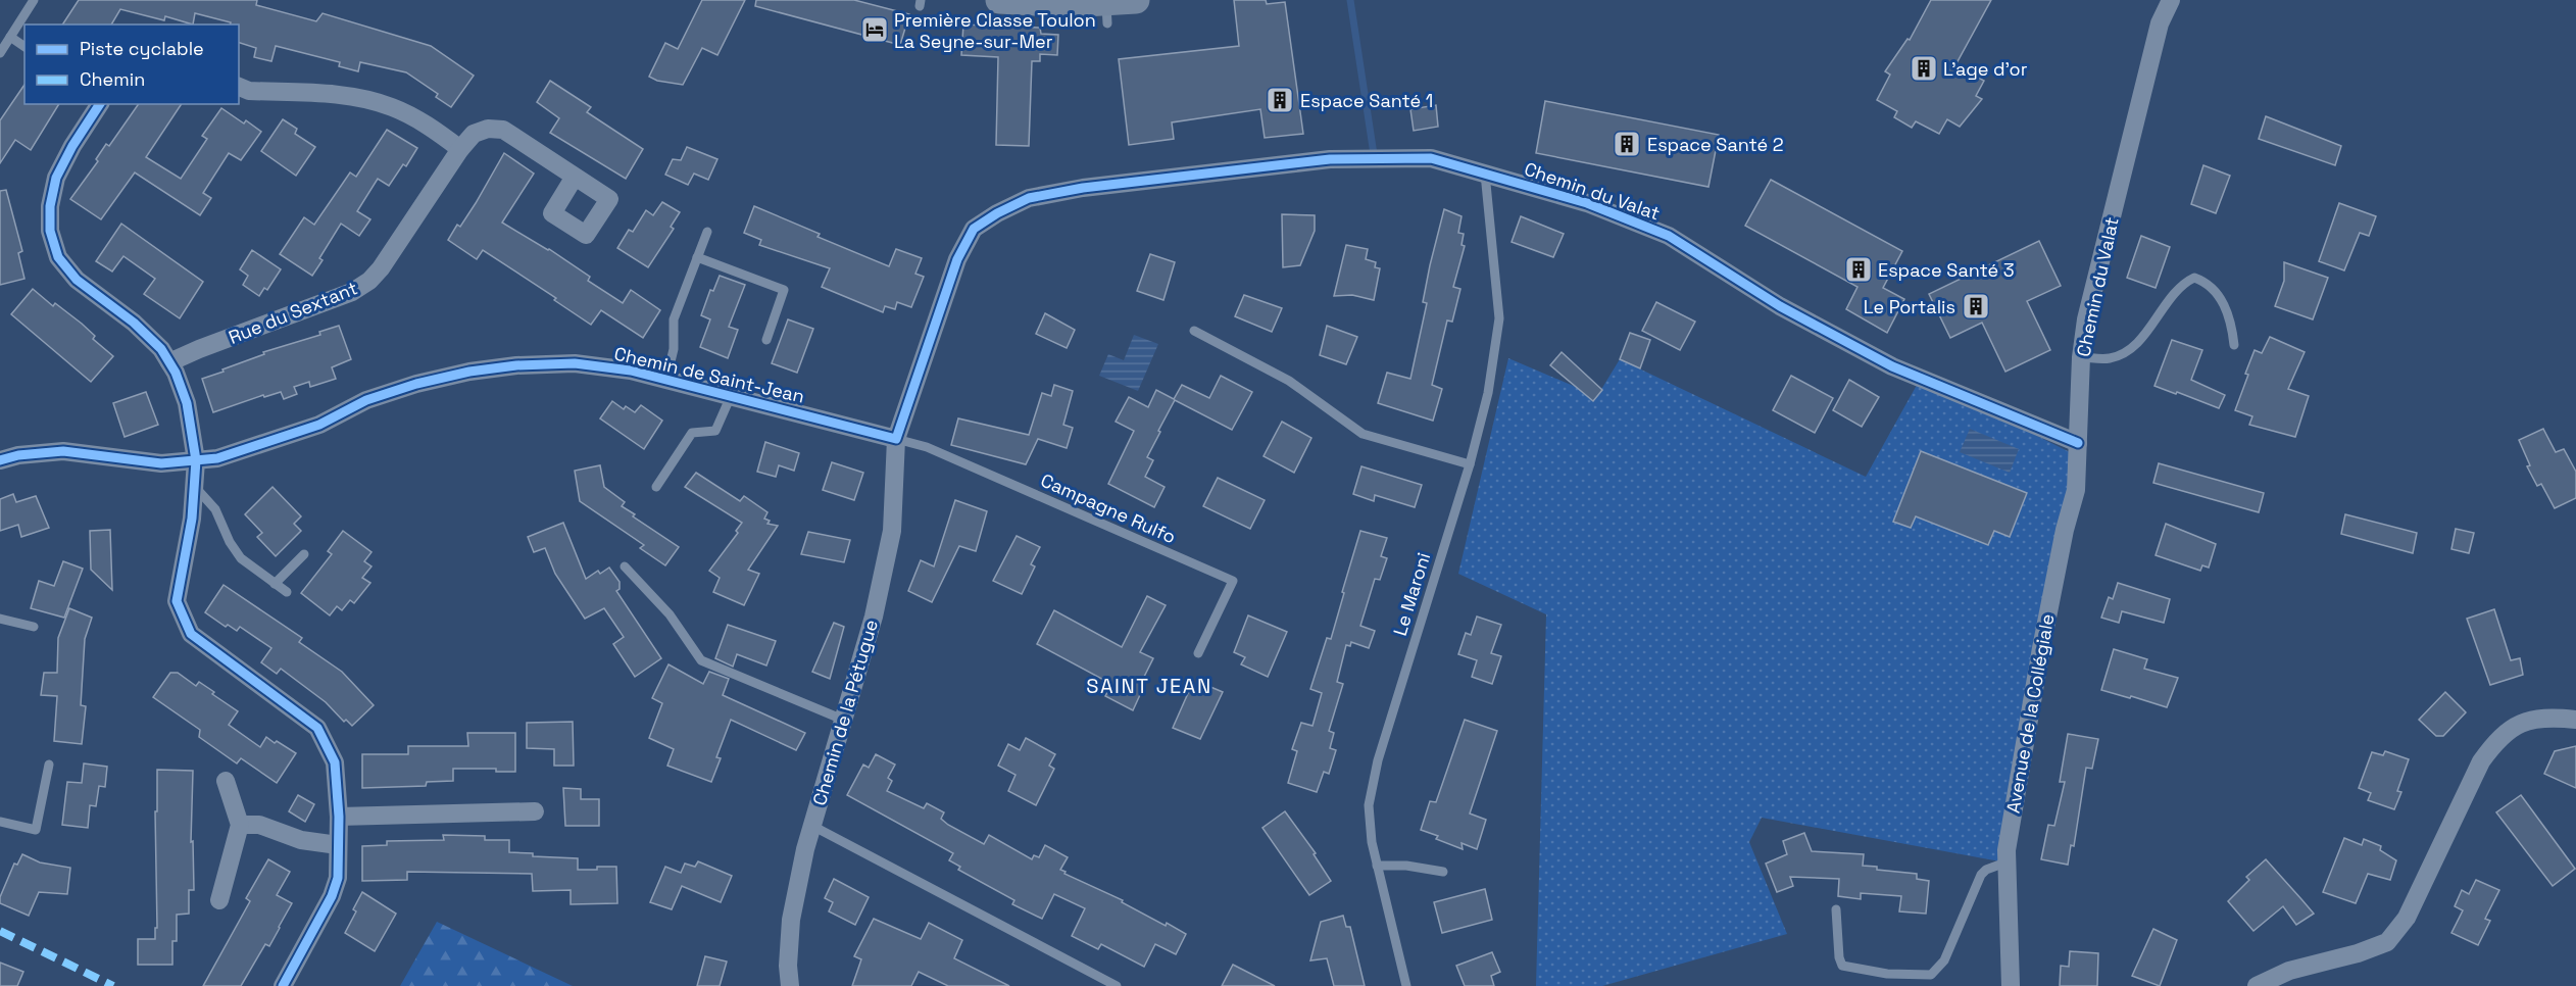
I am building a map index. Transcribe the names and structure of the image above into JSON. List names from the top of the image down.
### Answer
{
  "streets": {
    "street": [
      "Chemin du Valat",
      "Rue du Sextant",
      "Chemin de Saint-Jean",
      "Chemin de la Pétugue",
      "Avenue de la Collégiale"
    ],
    "lane": ["Campagne Rulfo", "Le Maroni"]
  },
  "crossings": [
    ["Chemin du Valat", "Chemin de Saint-Jean"],
    ["Chemin du Valat", "Campagne Rulfo"],
    ["Chemin du Valat", "Le Maroni"],
    ["Chemin du Valat", "Chemin de la Pétugue"],
    ["Chemin du Valat", "Avenue de la Collégiale"],
    ["Chemin de Saint-Jean", "Campagne Rulfo"],
    ["Chemin de Saint-Jean", "Chemin de la Pétugue"],
    ["Campagne Rulfo", "Chemin de la Pétugue"]
  ],
  "districts": ["SAINT JEAN"],
  "places": {
    "hotel": ["Première Classe Toulon La Seyne-sur-Mer"],
    "building": [
      "L'age d'or",
      "Espace Santé 1",
      "Espace Santé 2",
      "Espace Santé 3",
      "Le Portalis"
    ]
  },
  "legend": ["Piste cyclable", "Chemin"]
}
